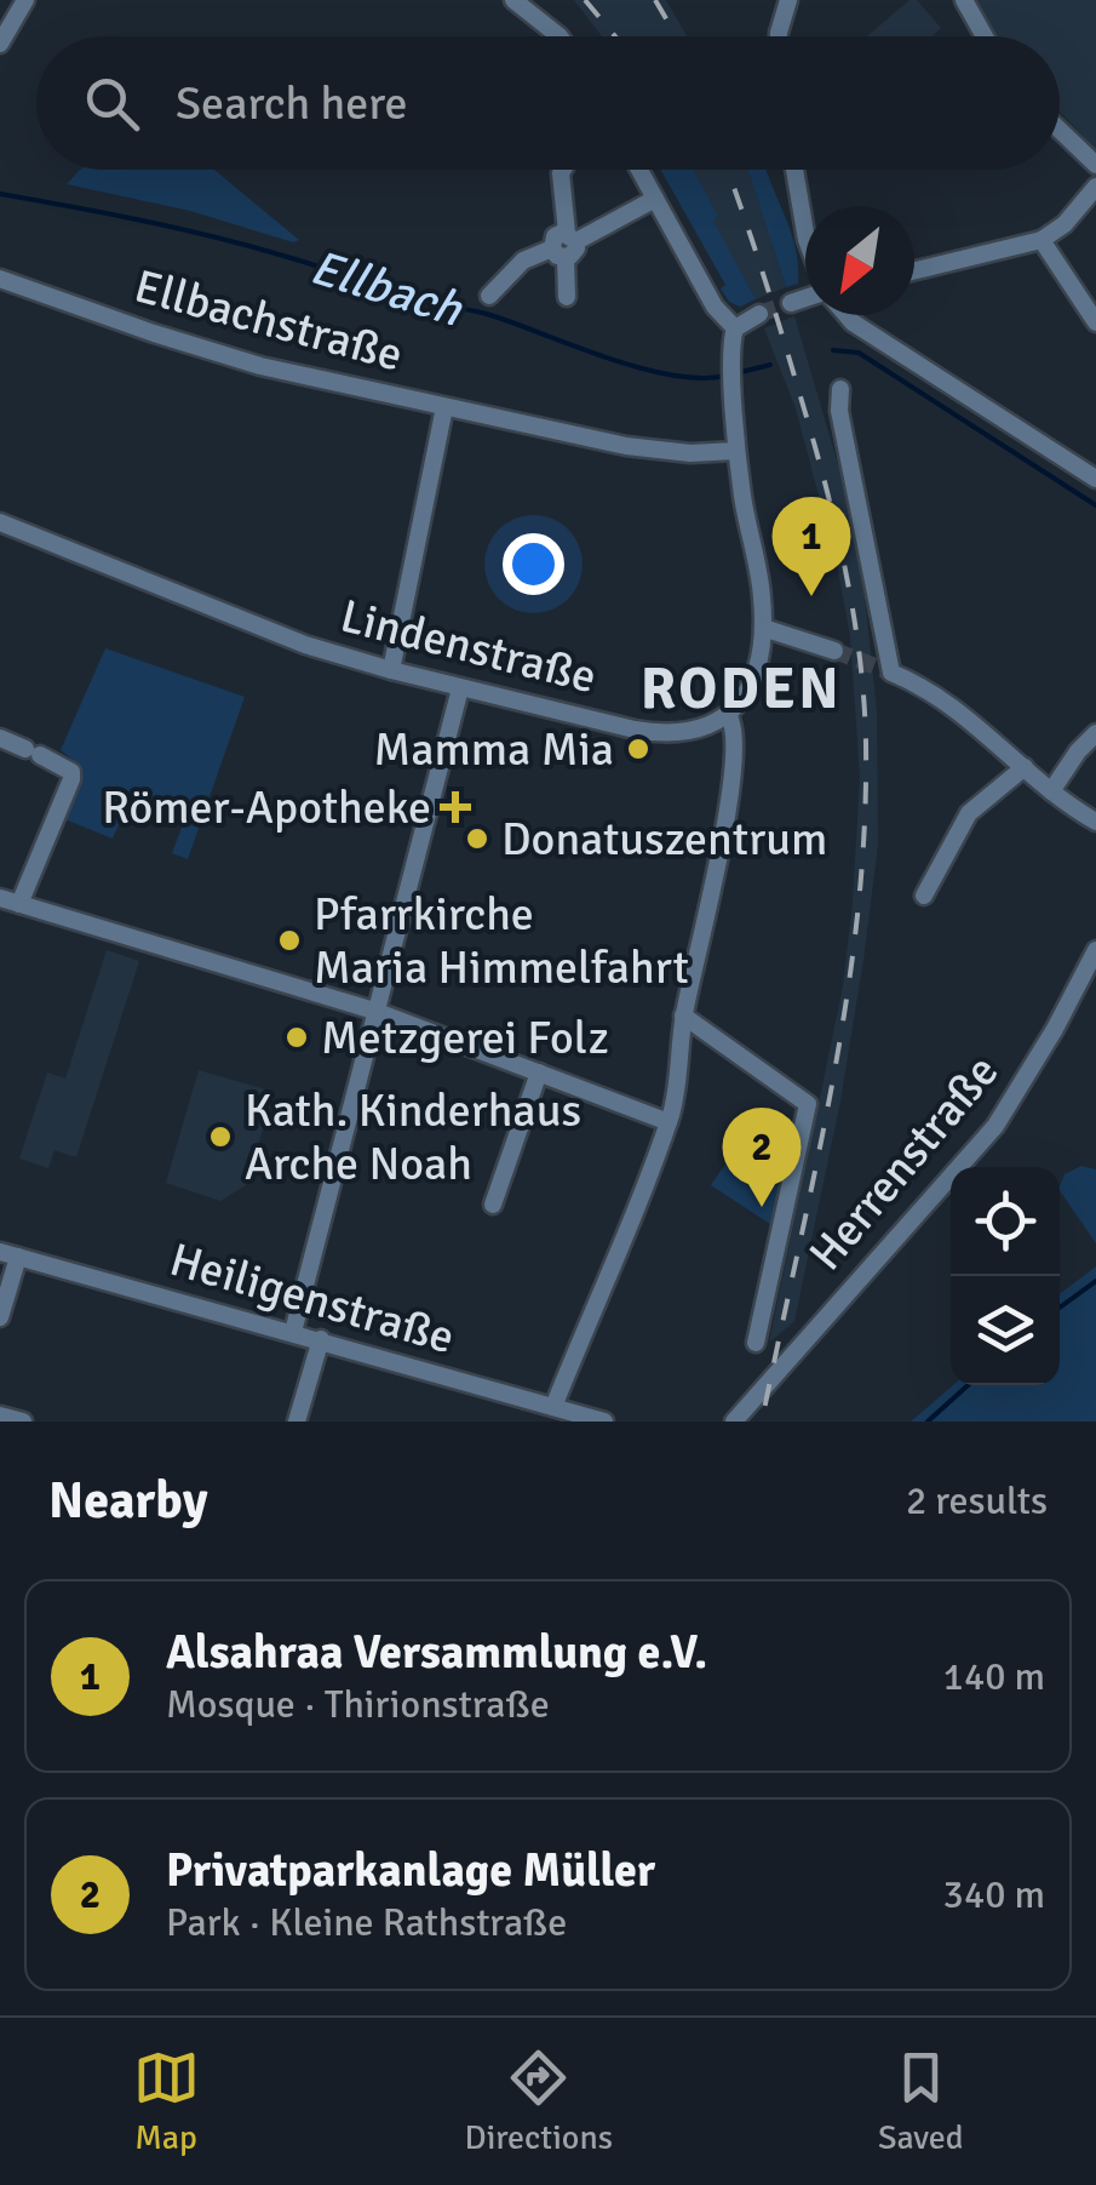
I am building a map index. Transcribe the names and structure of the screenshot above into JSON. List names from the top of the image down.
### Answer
{
  "streets": {
    "street": [
      "Ellbachstraße",
      "Lindenstraße",
      "Herrenstraße",
      "Heiligenstraße"
    ]
  },
  "districts": ["RODEN"],
  "water": ["Ellbach"],
  "places": {
    "other": [
      "Mamma Mia",
      "Donatuszentrum",
      "Pfarrkirche Maria Himmelfahrt",
      "Metzgerei Folz",
      "Kath. Kinderhaus Arche Noah"
    ],
    "health": ["Römer-Apotheke"]
  },
  "north": "bottom left",
  "page": {
    "search": "Search here",
    "pins": ["1", "2"],
    "heading": ["Nearby", "2 results"],
    "list": [
      {
        "mark": "1",
        "name": "Alsahraa Versammlung e.V.",
        "note": "Mosque · Thirionstraße",
        "value": "140 m"
      },
      {
        "mark": "2",
        "name": "Privatparkanlage Müller",
        "note": "Park · Kleine Rathstraße",
        "value": "340 m"
      }
    ],
    "nav": ["Map", "Directions", "Saved"]
  }
}
